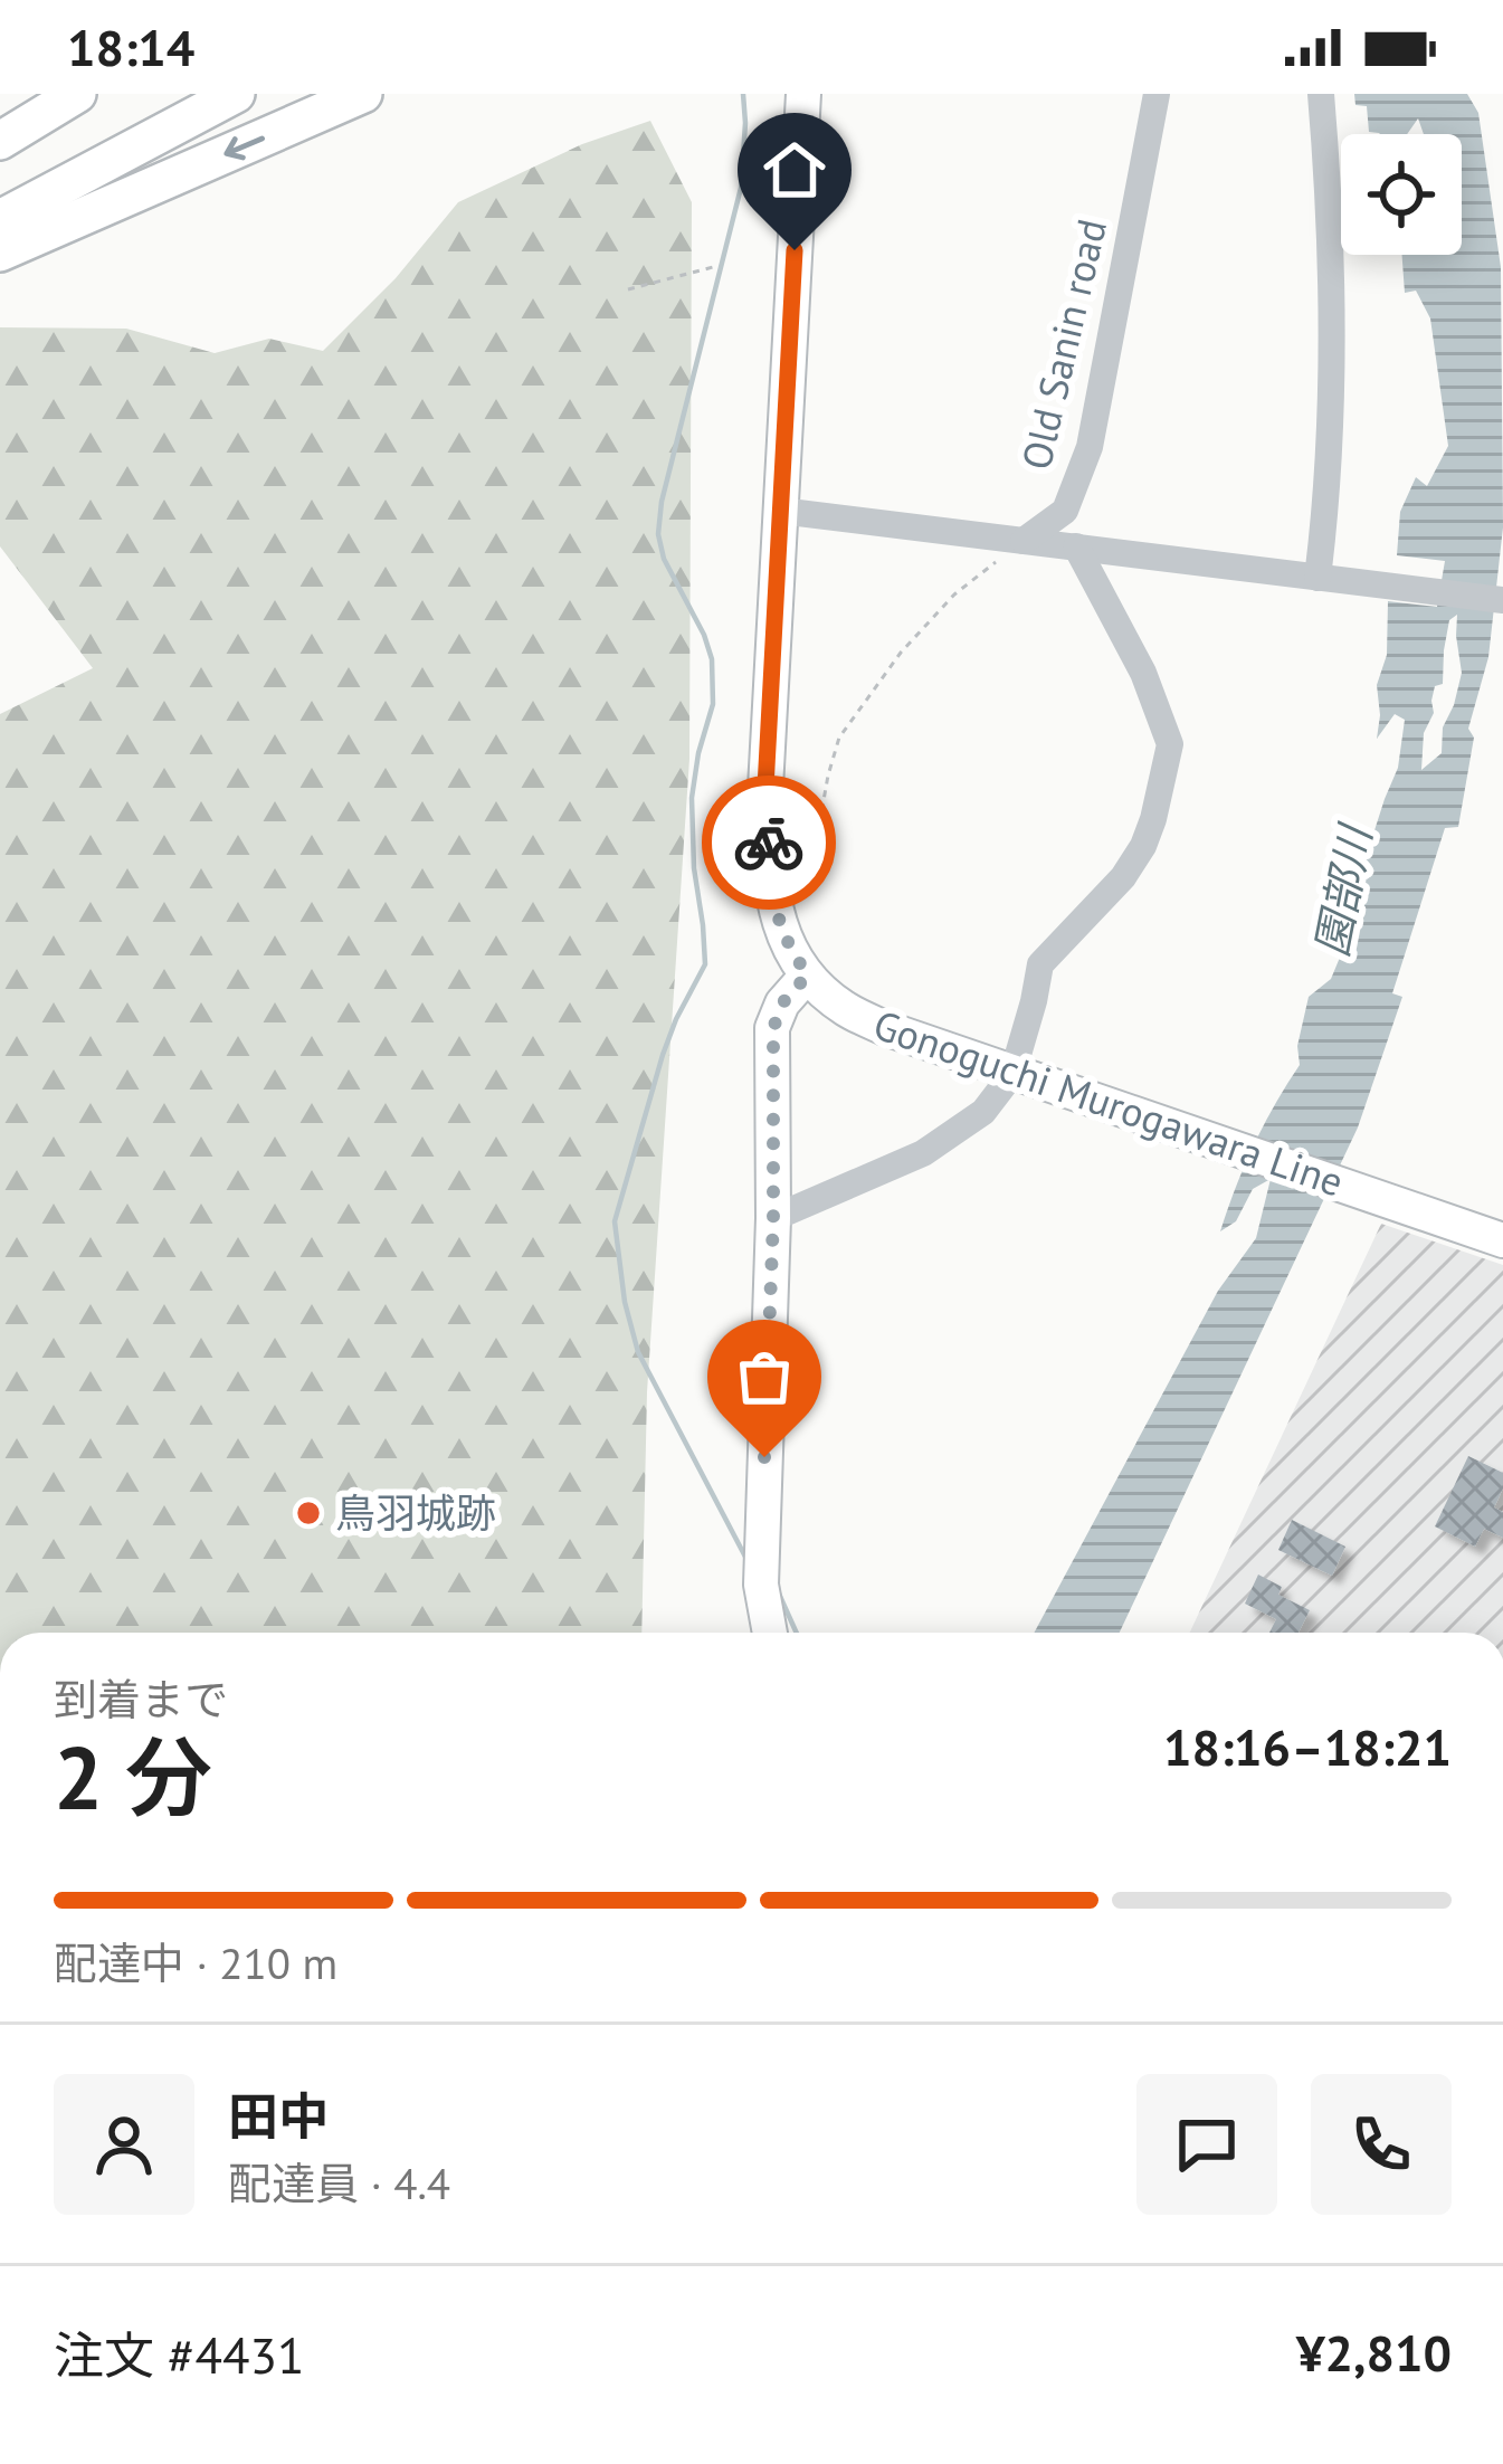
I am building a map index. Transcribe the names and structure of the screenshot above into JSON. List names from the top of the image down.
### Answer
{
  "streets": {
    "main road": ["Gonoguchi Murogawara Line"],
    "street": ["Old Sanin road"]
  },
  "water": ["園部川"],
  "places": ["鳥羽城跡"],
  "page": {
    "status": "18:14",
    "heading": ["2 分", "到着まで", "18:16–18:21"],
    "panel": [
      "田中",
      "配達員 · 4.4",
      "注文 #4431",
      "¥2,810"
    ],
    "bar": "配達中 · 210 m"
  }
}
